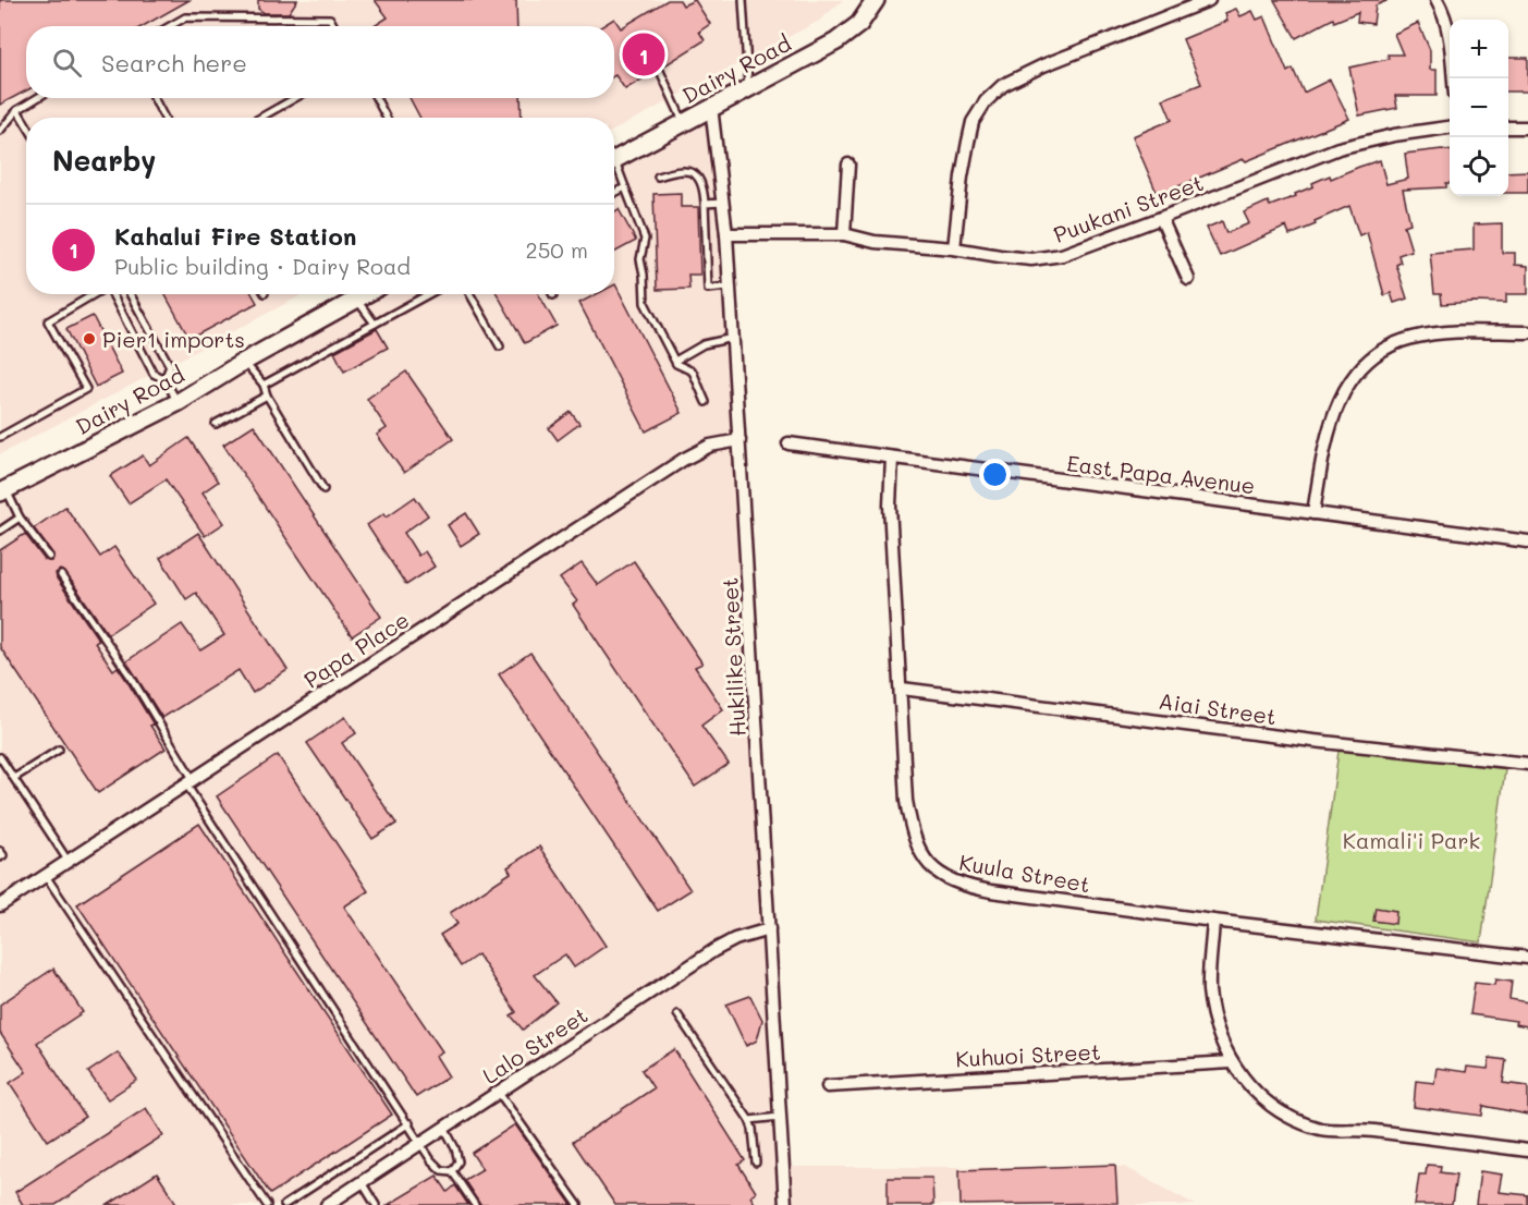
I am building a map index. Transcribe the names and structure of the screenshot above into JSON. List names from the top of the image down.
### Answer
{
  "streets": {
    "main road": ["Dairy Road"],
    "street": [
      "Puukani Street",
      "East Papa Avenue",
      "Papa Place",
      "Hukilike Street",
      "Aiai Street",
      "Kuula Street",
      "Lalo Street",
      "Kuhuoi Street"
    ]
  },
  "crossings": [
    ["Dairy Road", "Hukilike Street"],
    ["Puukani Street", "Hukilike Street"],
    ["East Papa Avenue", "Kuula Street"],
    ["Papa Place", "Hukilike Street"],
    ["Hukilike Street", "Lalo Street"],
    ["Aiai Street", "Kuula Street"]
  ],
  "parks": ["Kamali'i Park"],
  "places": ["Pier1 imports"],
  "page": {
    "map_buttons": ["+", "−"],
    "search": "Search here",
    "pins": "1",
    "heading": "Nearby",
    "list": [
      {
        "mark": "1",
        "name": "Kahalui Fire Station",
        "note": "Public building · Dairy Road",
        "value": "250 m"
      }
    ]
  }
}
